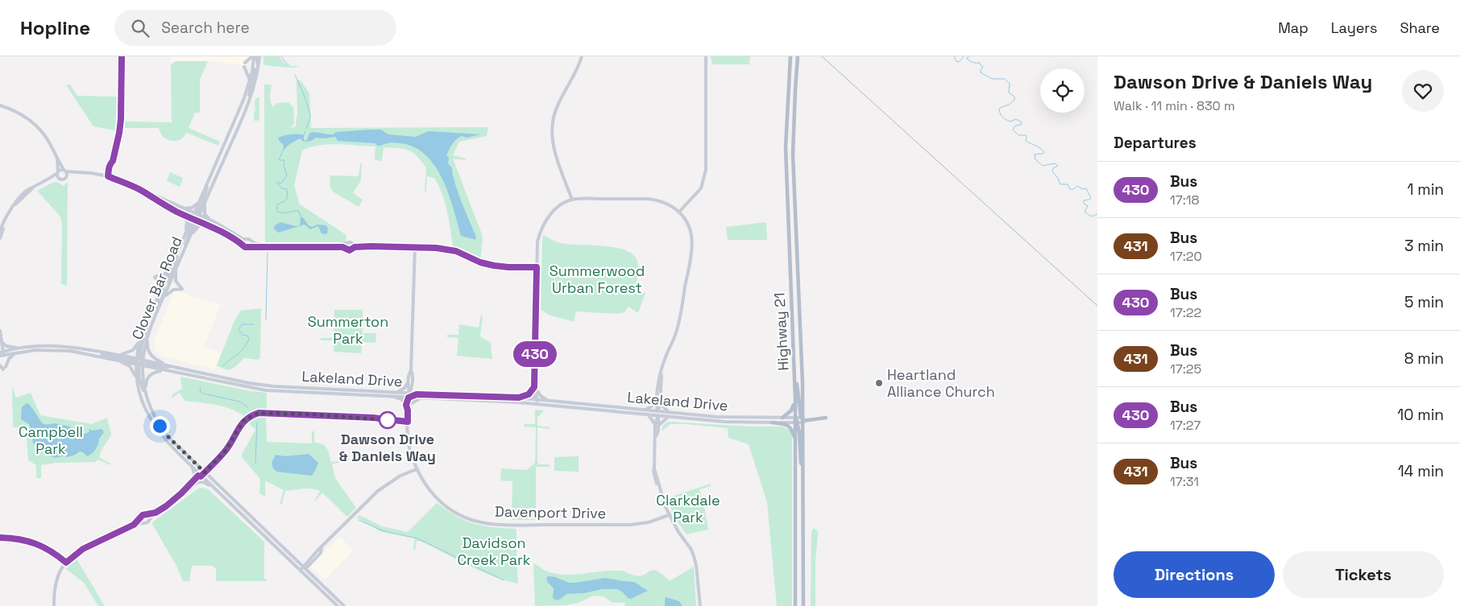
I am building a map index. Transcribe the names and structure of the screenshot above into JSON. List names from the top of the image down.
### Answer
{
  "streets": {
    "main road": [
      "Clover Bar Road",
      "Highway 21",
      "Lakeland Drive",
      "Davenport Drive"
    ]
  },
  "crossings": [
    ["Clover Bar Road", "Lakeland Drive"],
    ["Highway 21", "Lakeland Drive"],
    ["Lakeland Drive", "Davenport Drive"]
  ],
  "parks": [
    "Summerwood Urban Forest",
    "Summerton Park",
    "Campbell Park",
    "Clarkdale Park",
    "Davidson Creek Park"
  ],
  "places": ["Heartland Alliance Church", "Dawson Drive & Daniels Way"],
  "lines": ["bus line 430"],
  "page": {
    "header": "Hopline",
    "search": "Search here",
    "nav": ["Map", "Layers", "Share"],
    "on_map": "430",
    "heading": [
      ["Dawson Drive & Daniels Way", "Walk · 11 min · 830 m"],
      "Departures"
    ],
    "list": [
      {
        "mark": "430",
        "name": "Bus",
        "note": "17:18",
        "value": "1 min"
      },
      {
        "mark": "431",
        "name": "Bus",
        "note": "17:20",
        "value": "3 min"
      },
      {
        "mark": "430",
        "name": "Bus",
        "note": "17:22",
        "value": "5 min"
      },
      {
        "mark": "431",
        "name": "Bus",
        "note": "17:25",
        "value": "8 min"
      },
      {
        "mark": "430",
        "name": "Bus",
        "note": "17:27",
        "value": "10 min"
      },
      {
        "mark": "431",
        "name": "Bus",
        "note": "17:31",
        "value": "14 min"
      }
    ],
    "buttons": ["Directions", "Tickets"]
  }
}
